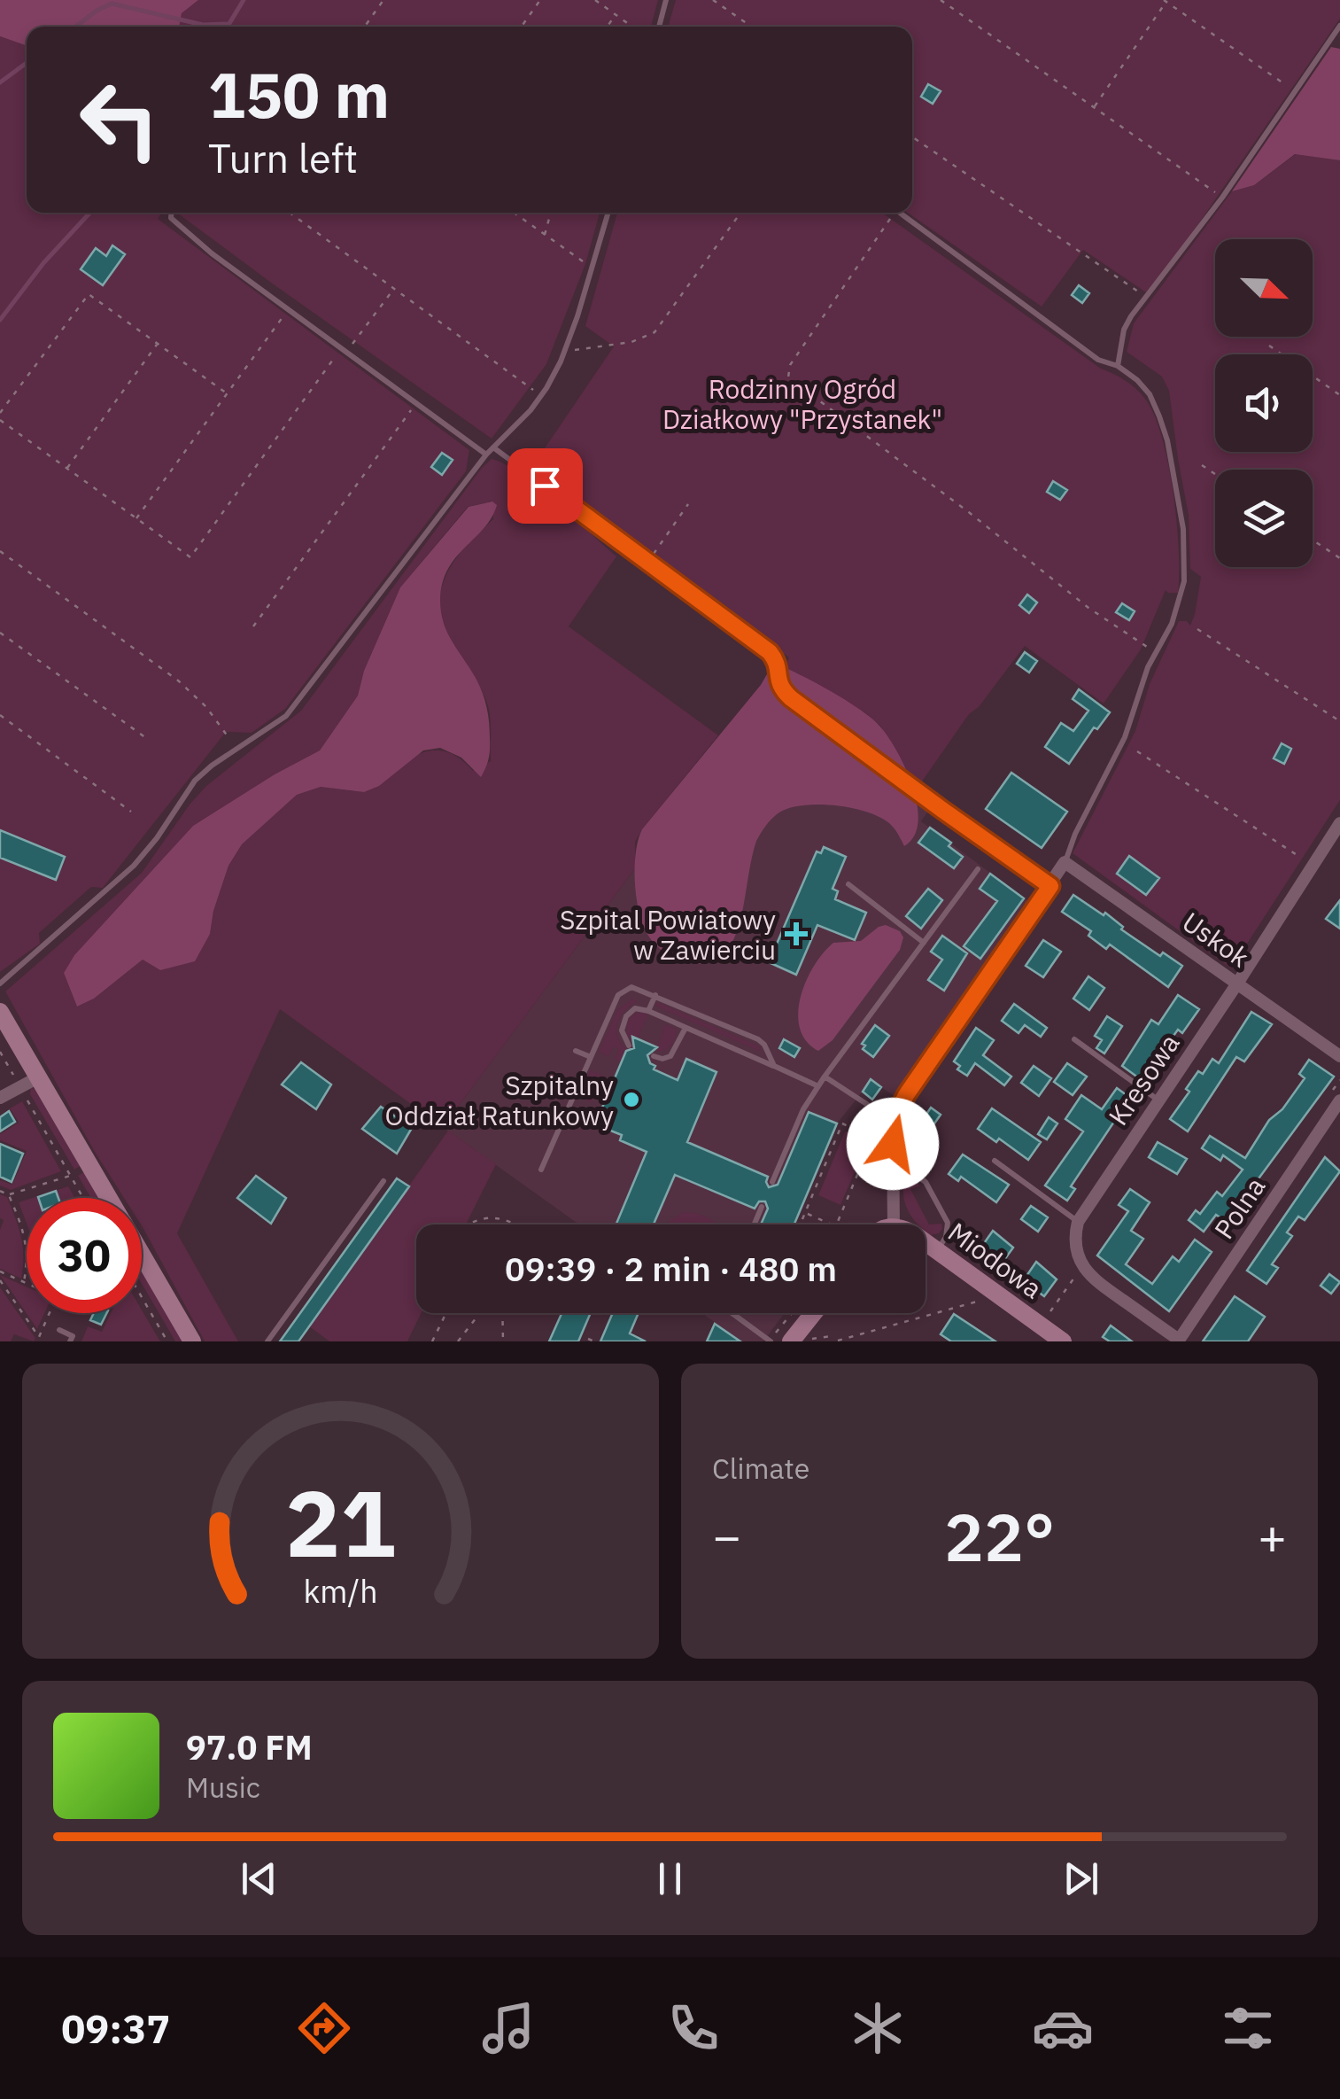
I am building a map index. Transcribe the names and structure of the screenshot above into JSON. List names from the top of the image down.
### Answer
{
  "streets": {
    "street": [
      "Uskok",
      "Kresowa",
      "Polna",
      "Miodowa"
    ]
  },
  "crossings": [
    ["Uskok", "Kresowa"]
  ],
  "parks": ["Rodzinny Ogród Działkowy \"Przystanek\""],
  "places": {
    "health": ["Szpital Powiatowy w Zawierciu"],
    "other": ["Szpitalny Oddział Ratunkowy"]
  },
  "north": "bottom right",
  "page": {
    "turn": ["150 m", "Turn left"],
    "limit": "30",
    "trip": "09:39 · 2 min · 480 m",
    "tile": "Climate",
    "heat": ["−", "22°", "+"],
    "song": ["97.0 FM", "Music"],
    "tabs": "09:37",
    "gauge": ["21", "km/h"]
  }
}
